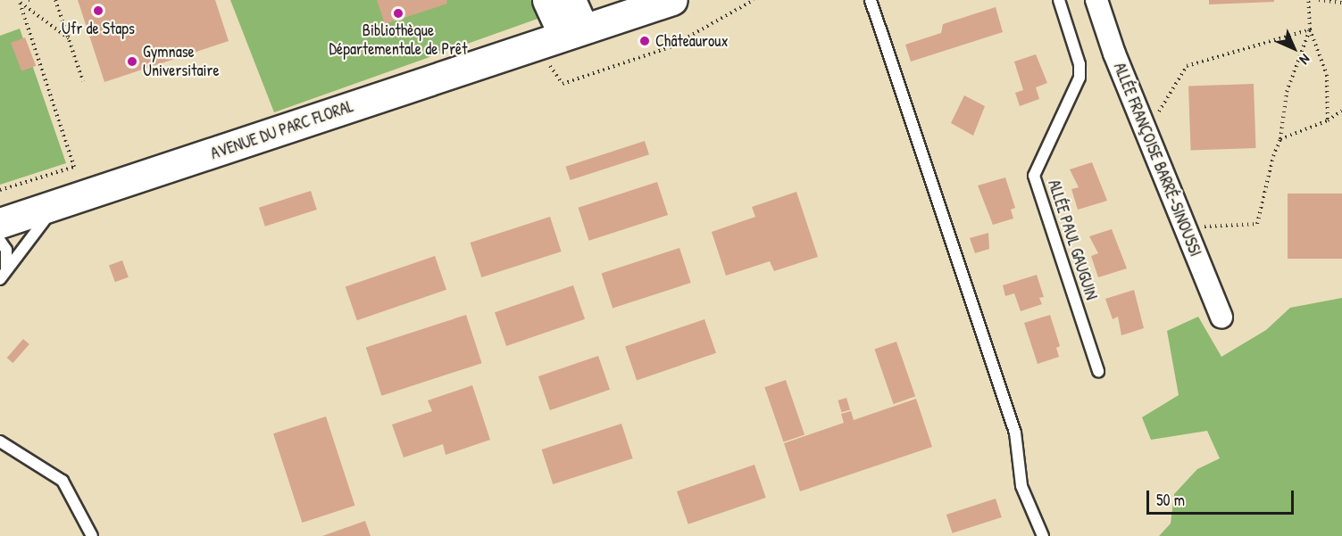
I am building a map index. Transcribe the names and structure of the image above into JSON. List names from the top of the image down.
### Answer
{
  "streets": {
    "main road": ["AVENUE DU PARC FLORAL"],
    "street": ["ALLÉE FRANÇOISE BARRÉ-SINOUSSI"],
    "lane": ["ALLÉE PAUL GAUGUIN"]
  },
  "places": [
    "Ufr de Staps",
    "Bibliothèque Départementale de Prêt",
    "Châteauroux",
    "Gymnase Universitaire"
  ],
  "scale_bar": "50 m",
  "north": "bottom right"
}
